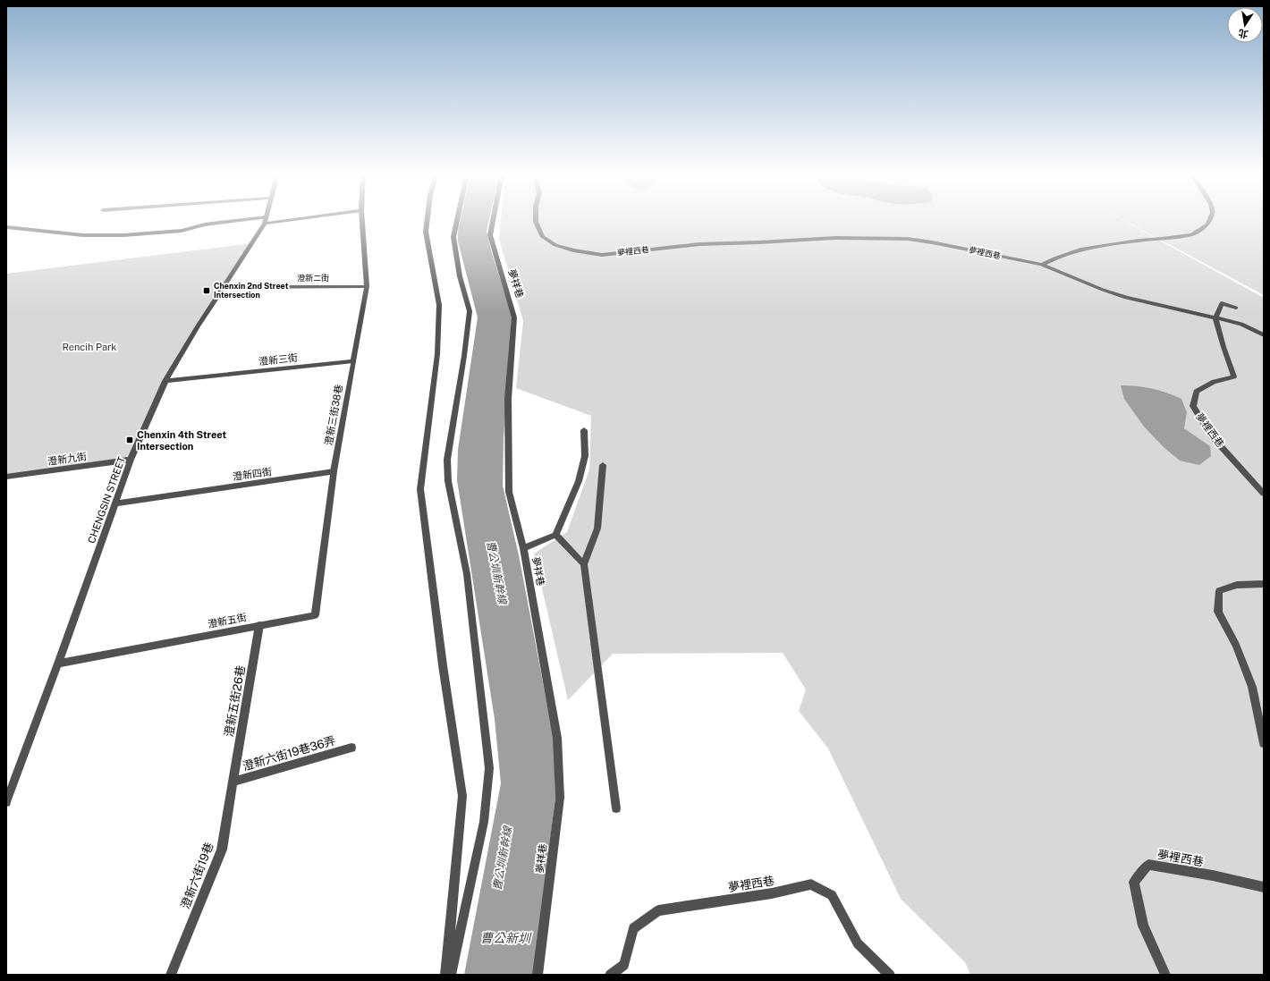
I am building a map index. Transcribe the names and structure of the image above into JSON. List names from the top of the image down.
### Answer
{
  "streets": {
    "street": [
      "夢裡西巷",
      "澄新二街",
      "夢祥巷",
      "澄新三街",
      "澄新三街38巷",
      "澄新九街",
      "澄新四街",
      "CHENGSIN STREET",
      "澄新五街",
      "澄新五街26巷",
      "澄新六街19巷36弄",
      "澄新六街19巷"
    ]
  },
  "crossings": [
    ["澄新二街", "CHENGSIN STREET"],
    ["澄新三街", "澄新三街38巷"],
    ["澄新三街", "CHENGSIN STREET"],
    ["澄新三街38巷", "澄新四街"],
    ["澄新三街38巷", "澄新五街"],
    ["澄新九街", "CHENGSIN STREET"],
    ["澄新四街", "CHENGSIN STREET"],
    ["澄新四街", "澄新五街"],
    ["CHENGSIN STREET", "澄新五街"],
    ["澄新五街", "澄新五街26巷"],
    ["澄新五街26巷", "澄新六街19巷36弄"],
    ["澄新五街26巷", "澄新六街19巷"],
    ["澄新六街19巷36弄", "澄新六街19巷"]
  ],
  "water": ["曹公圳新幹線", "曹公新圳"],
  "parks": ["Rencih Park"],
  "places": {
    "transit": ["Chenxin 2nd Street Intersection", "Chenxin 4th Street Intersection"]
  },
  "north": "bottom"
}
